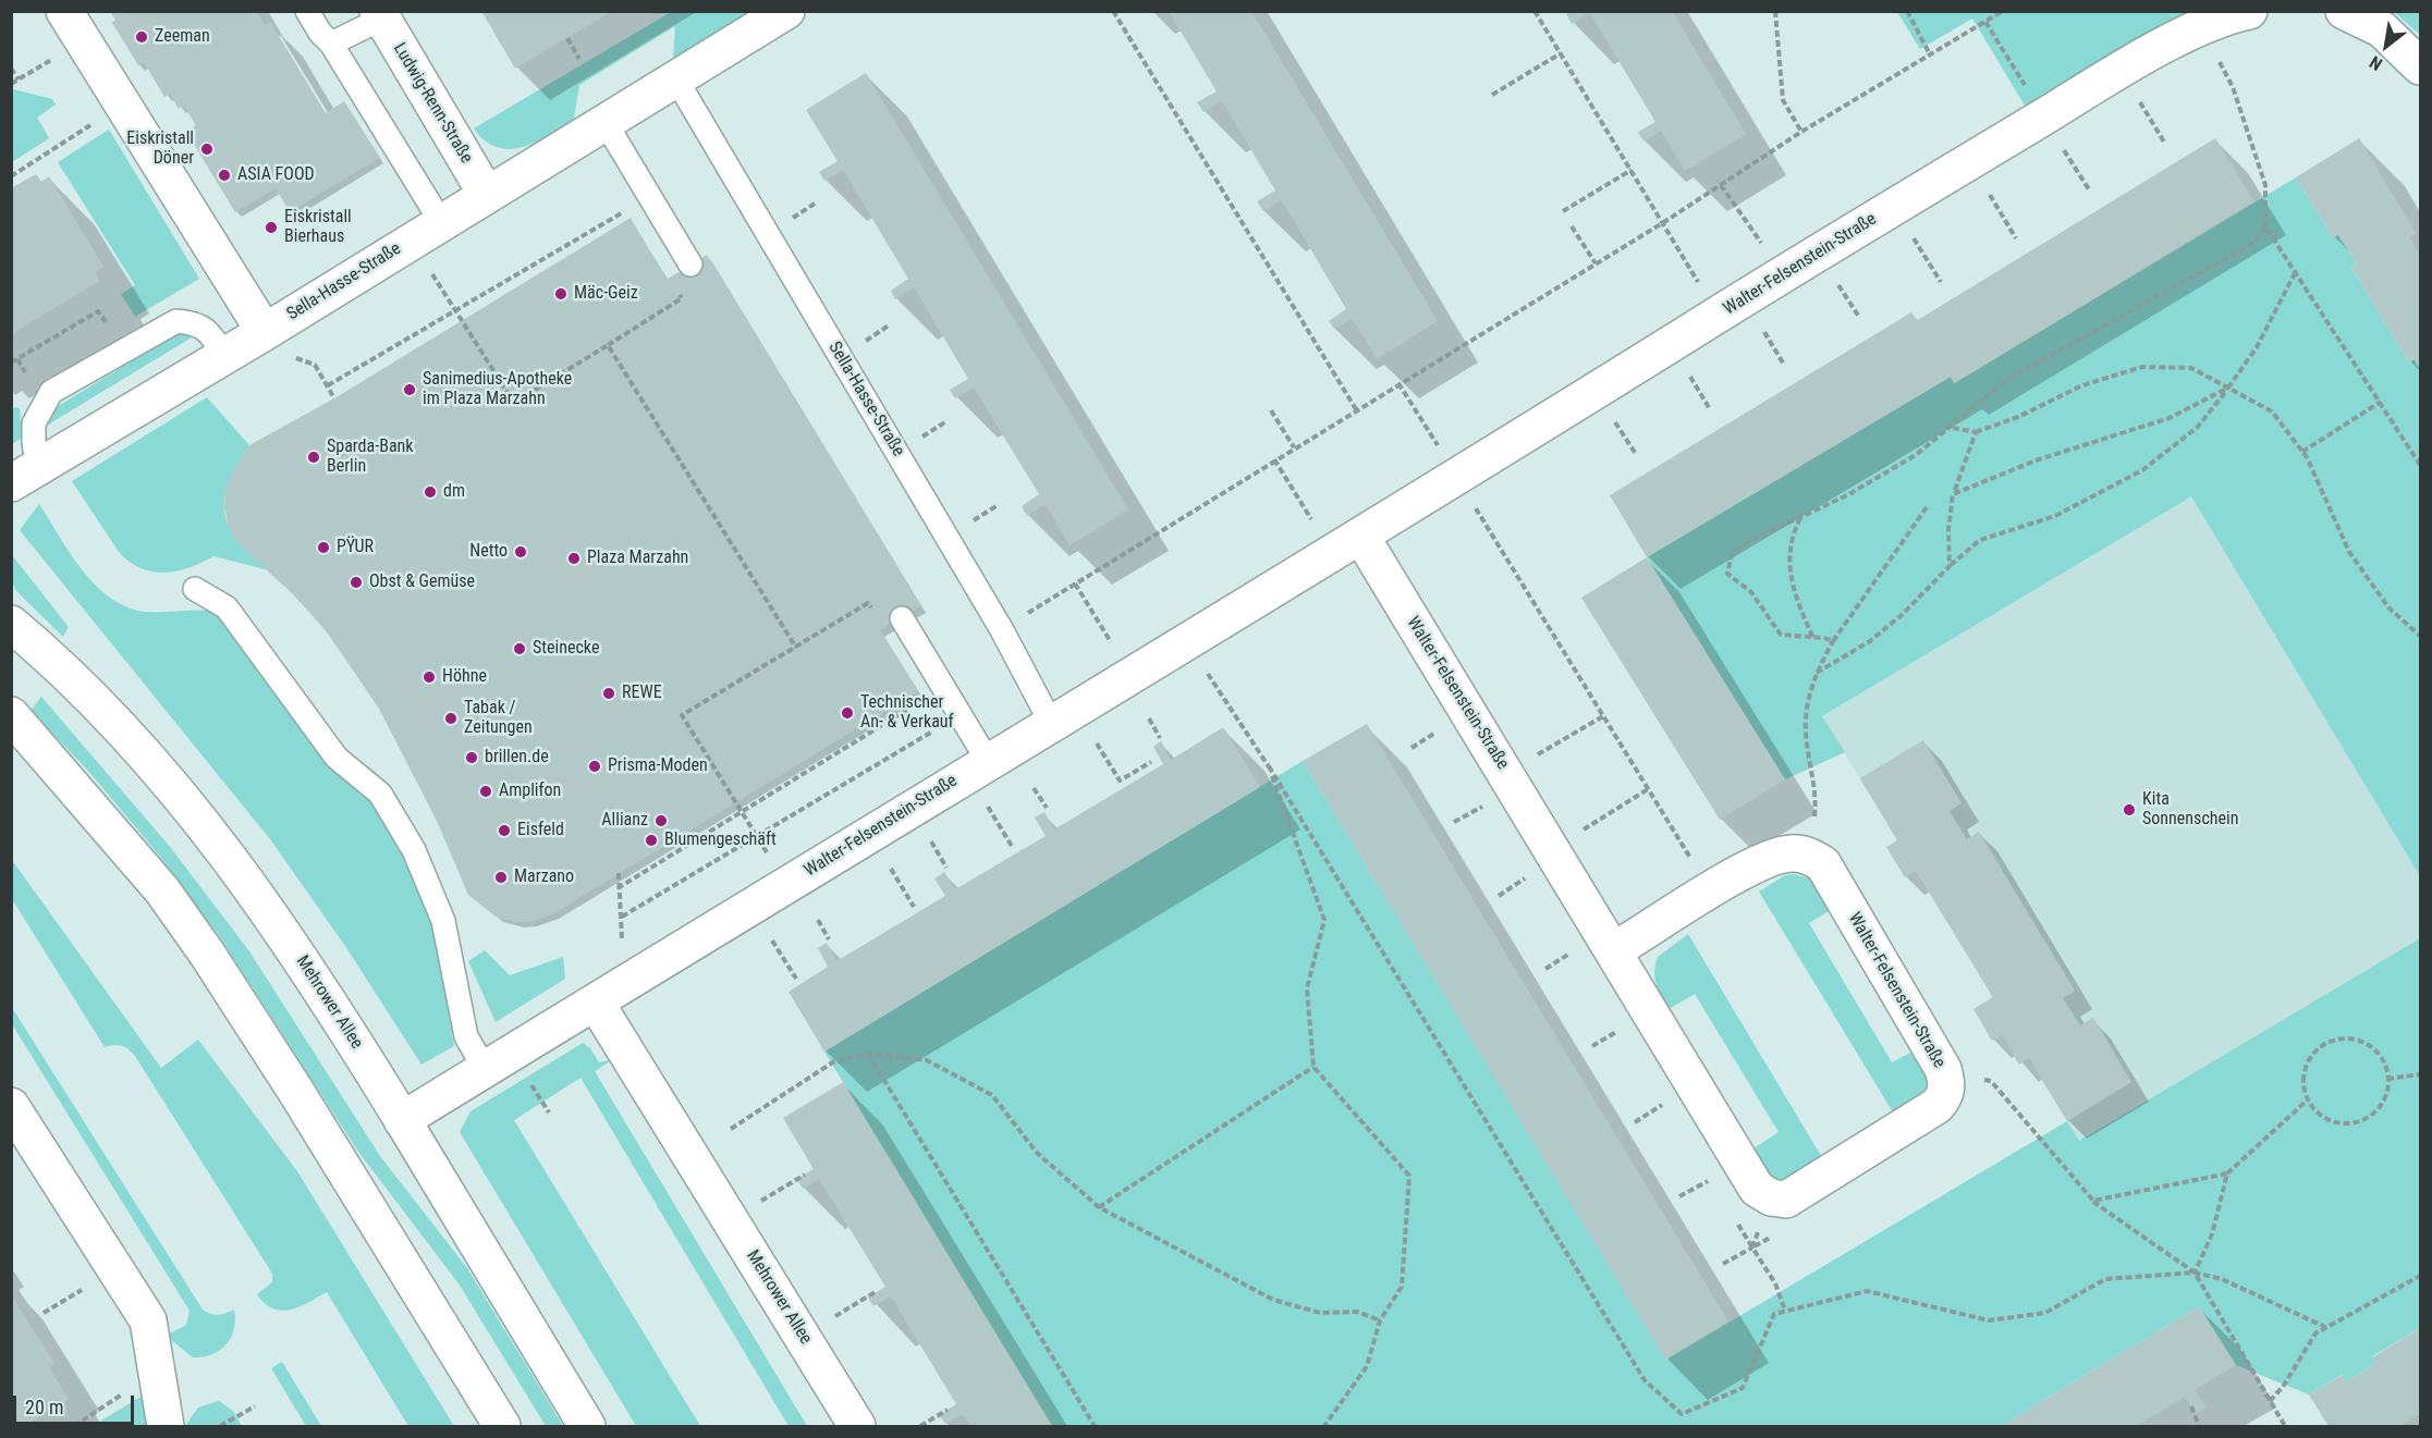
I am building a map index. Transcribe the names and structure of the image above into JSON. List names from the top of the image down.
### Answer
{
  "streets": {
    "street": [
      "Ludwig-Renn-Straße",
      "Walter-Felsenstein-Straße",
      "Sella-Hasse-Straße",
      "Mehrower Allee"
    ]
  },
  "crossings": [
    ["Ludwig-Renn-Straße", "Sella-Hasse-Straße"],
    ["Walter-Felsenstein-Straße", "Sella-Hasse-Straße"],
    ["Walter-Felsenstein-Straße", "Mehrower Allee"]
  ],
  "places": [
    "Zeeman",
    "Eiskristall Döner",
    "ASIA FOOD",
    "Eiskristall Bierhaus",
    "Mäc-Geiz",
    "Sanimedius-Apotheke im Plaza Marzahn",
    "Sparda-Bank Berlin",
    "dm",
    "PŸUR",
    "Netto",
    "Plaza Marzahn",
    "Obst & Gemüse",
    "Steinecke",
    "Höhne",
    "REWE",
    "Technischer An- & Verkauf",
    "Tabak / Zeitungen",
    "brillen.de",
    "Prisma-Moden",
    "Amplifon",
    "Kita Sonnenschein",
    "Allianz",
    "Eisfeld",
    "Blumengeschäft",
    "Marzano"
  ],
  "scale_bar": "20 m",
  "north": "bottom left"
}
